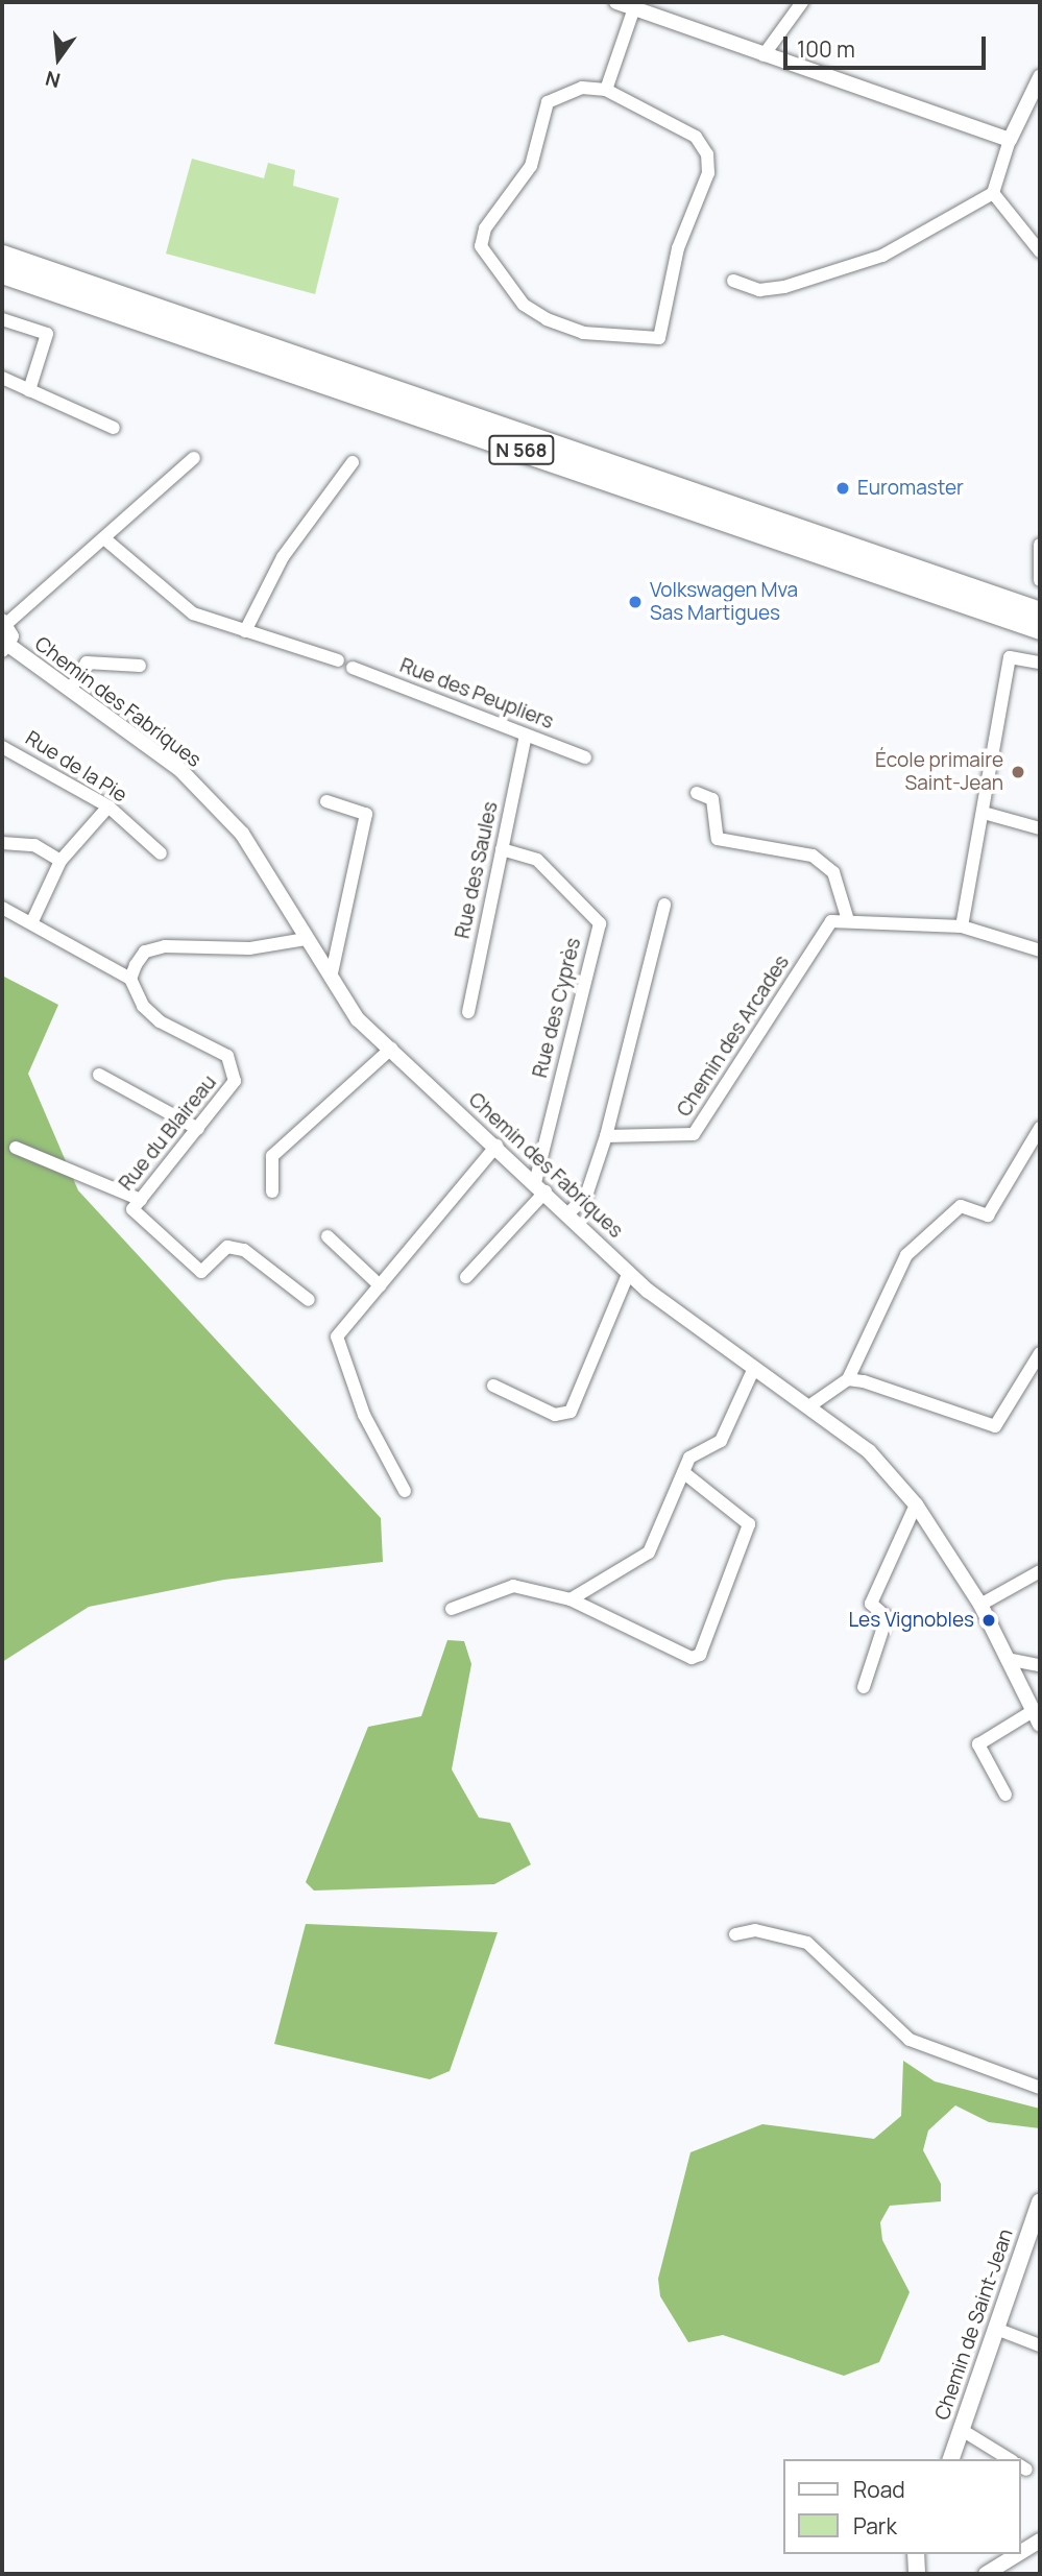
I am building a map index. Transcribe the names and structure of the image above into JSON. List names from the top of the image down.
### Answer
{
  "streets": {
    "highway": ["N 568"],
    "main road": ["Chemin de Saint-Jean"],
    "street": [
      "Rue des Peupliers",
      "Chemin des Fabriques",
      "Rue de la Pie",
      "Rue des Saules",
      "Rue des Cyprès",
      "Chemin des Arcades",
      "Rue du Blaireau"
    ]
  },
  "crossings": [
    ["Rue des Peupliers", "Rue des Saules"],
    ["Chemin des Fabriques", "Rue des Cyprès"],
    ["Rue des Saules", "Rue des Cyprès"]
  ],
  "places": [
    "Euromaster",
    "Volkswagen Mva Sas Martigues",
    "École primaire Saint-Jean",
    "Les Vignobles"
  ],
  "legend": ["Road", "Park"],
  "scale_bar": "100 m",
  "north": "bottom"
}
